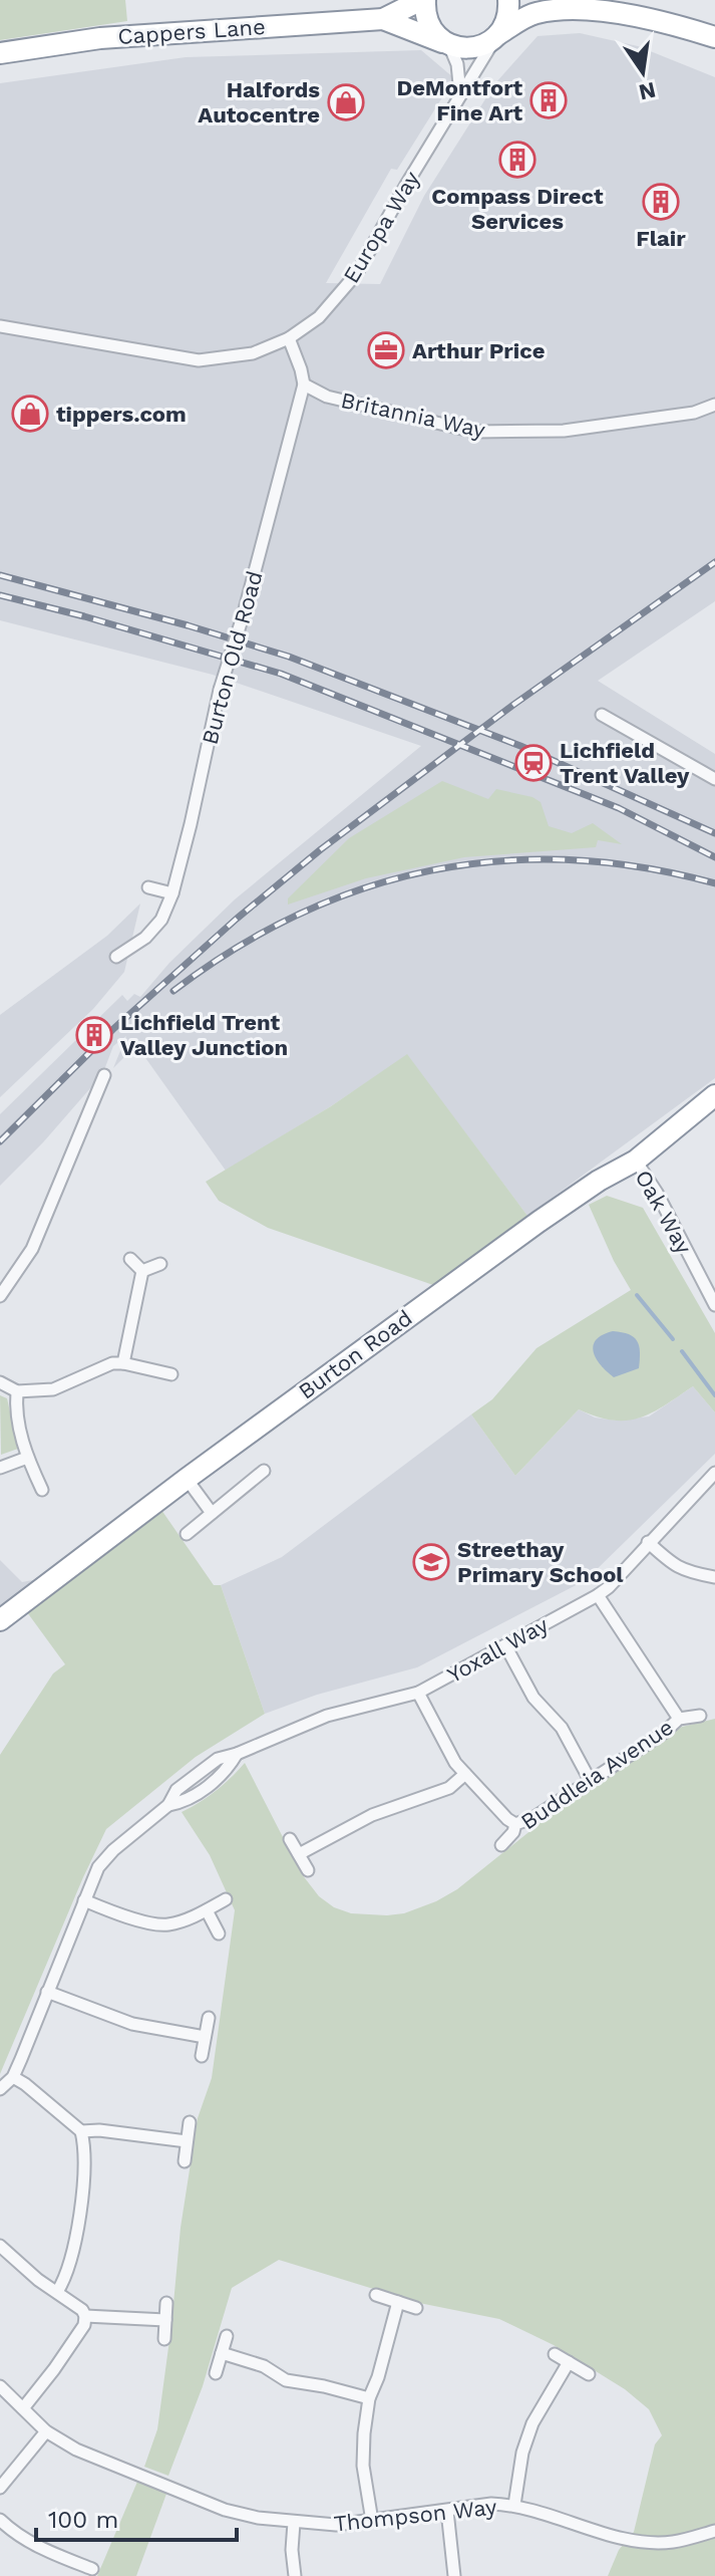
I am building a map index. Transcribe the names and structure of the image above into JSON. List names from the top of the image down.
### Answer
{
  "streets": {
    "highway": ["Cappers Lane", "Burton Road"],
    "street": [
      "Europa Way",
      "Britannia Way",
      "Burton Old Road",
      "Oak Way",
      "Yoxall Way",
      "Buddleia Avenue",
      "Thompson Way"
    ]
  },
  "crossings": [
    ["Britannia Way", "Burton Old Road"],
    ["Oak Way", "Burton Road"]
  ],
  "places": {
    "building": [
      "DeMontfort Fine Art",
      "Compass Direct Services",
      "Flair",
      "Lichfield Trent Valley Junction"
    ],
    "shop": ["Halfords Autocentre", "tippers.com"],
    "office": ["Arthur Price"],
    "station": ["Lichfield Trent Valley"],
    "school or university": ["Streethay Primary School"]
  },
  "scale_bar": "100 m",
  "north": "bottom"
}
